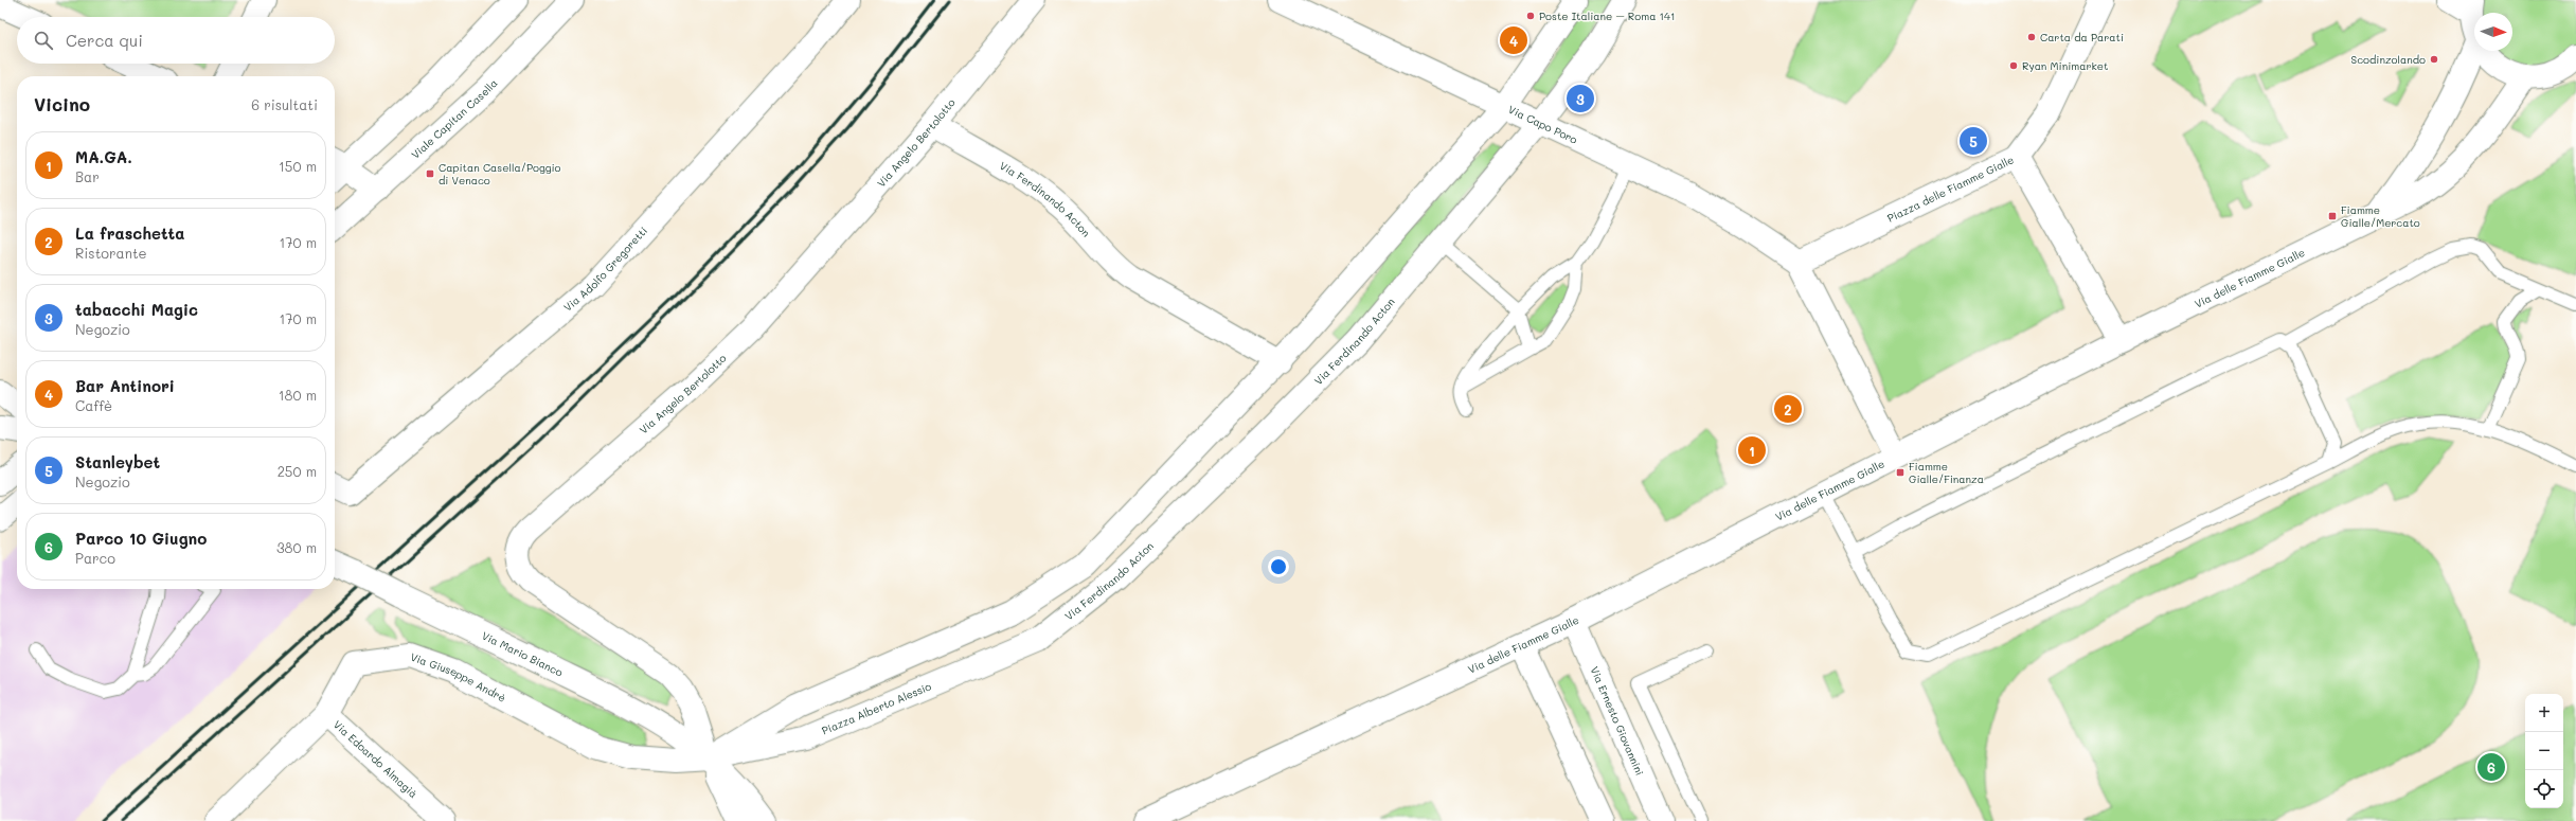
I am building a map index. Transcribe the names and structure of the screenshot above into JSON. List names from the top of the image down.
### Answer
{
  "streets": {
    "street": [
      "Viale Capitan Casella",
      "Via Capo Poro",
      "Via Angelo Bertolotto",
      "Piazza delle Fiamme Gialle",
      "Via Ferdinando Acton",
      "Via Adolfo Gregoretti",
      "Via delle Fiamme Gialle",
      "Via Mario Bianco",
      "Via Giuseppe Andrè",
      "Piazza Alberto Alessio",
      "Via Ernesto Giovannini",
      "Via Edoardo Almagià"
    ]
  },
  "crossings": [
    ["Via Capo Poro", "Piazza delle Fiamme Gialle"],
    ["Via Capo Poro", "Via Ferdinando Acton"],
    ["Via Angelo Bertolotto", "Via Ferdinando Acton"],
    ["Via Angelo Bertolotto", "Via Mario Bianco"],
    ["Via Angelo Bertolotto", "Via Giuseppe Andrè"],
    ["Via Angelo Bertolotto", "Piazza Alberto Alessio"],
    ["Piazza delle Fiamme Gialle", "Via delle Fiamme Gialle"],
    ["Via Ferdinando Acton", "Piazza Alberto Alessio"],
    ["Via delle Fiamme Gialle", "Via Ernesto Giovannini"],
    ["Via Mario Bianco", "Via Giuseppe Andrè"],
    ["Via Mario Bianco", "Piazza Alberto Alessio"],
    ["Via Giuseppe Andrè", "Piazza Alberto Alessio"],
    ["Via Giuseppe Andrè", "Via Edoardo Almagià"]
  ],
  "places": {
    "other": [
      "Poste Italiane – Roma 141",
      "Carta da Parati",
      "Scodinzolando",
      "Ryan Minimarket"
    ],
    "transit": ["Capitan Casella/Poggio di Venaco", "Fiamme Gialle/Mercato", "Fiamme Gialle/Finanza"]
  },
  "north": "right",
  "page": {
    "search": "Cerca qui",
    "pins": [
      "4",
      "3",
      "5",
      "2",
      "1",
      "6"
    ],
    "heading": ["Vicino", "6 risultati"],
    "list": [
      {
        "mark": "1",
        "name": "MA.GA.",
        "note": "Bar",
        "value": "150 m"
      },
      {
        "mark": "2",
        "name": "La fraschetta",
        "note": "Ristorante",
        "value": "170 m"
      },
      {
        "mark": "3",
        "name": "tabacchi Magic",
        "note": "Negozio",
        "value": "170 m"
      },
      {
        "mark": "4",
        "name": "Bar Antinori",
        "note": "Caffè",
        "value": "180 m"
      },
      {
        "mark": "5",
        "name": "Stanleybet",
        "note": "Negozio",
        "value": "250 m"
      },
      {
        "mark": "6",
        "name": "Parco 10 Giugno",
        "note": "Parco",
        "value": "380 m"
      }
    ],
    "map_buttons": ["+", "−"]
  }
}
